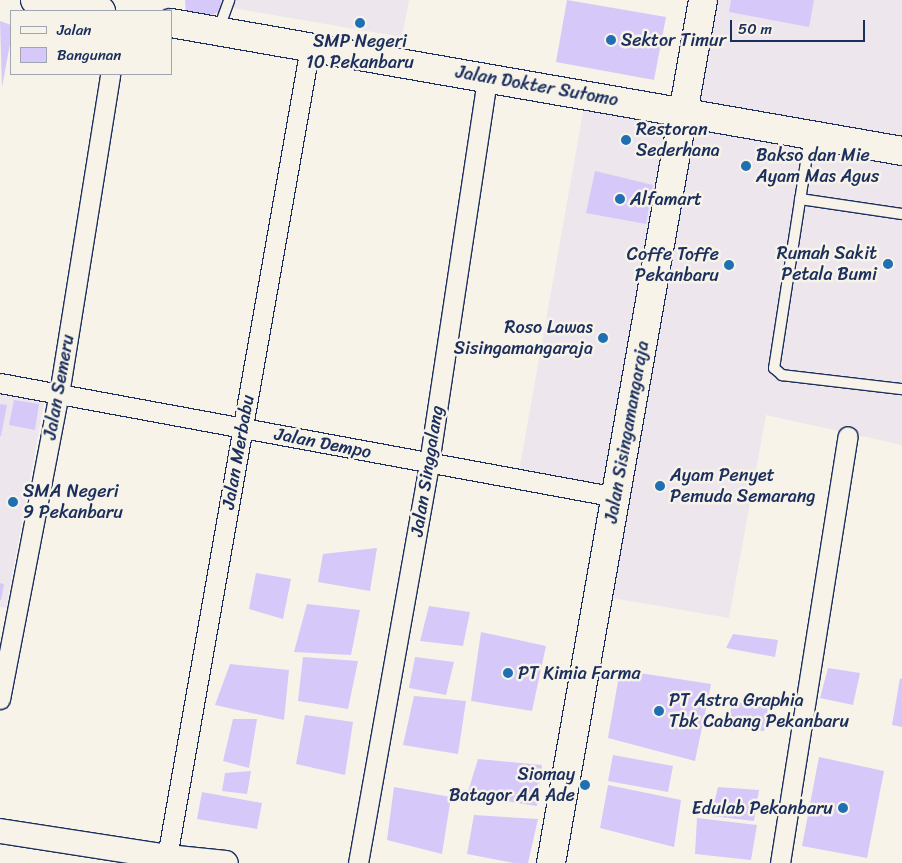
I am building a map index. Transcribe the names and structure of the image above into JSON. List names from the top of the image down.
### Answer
{
  "streets": {
    "main road": ["Jalan Dokter Sutomo", "Jalan Sisingamangaraja"],
    "street": [
      "Jalan Semeru",
      "Jalan Dempo",
      "Jalan Merbabu",
      "Jalan Singgalang"
    ]
  },
  "crossings": [
    ["Jalan Dokter Sutomo", "Jalan Sisingamangaraja"],
    ["Jalan Dokter Sutomo", "Jalan Merbabu"],
    ["Jalan Dokter Sutomo", "Jalan Singgalang"],
    ["Jalan Semeru", "Jalan Dempo"],
    ["Jalan Sisingamangaraja", "Jalan Dempo"],
    ["Jalan Dempo", "Jalan Merbabu"],
    ["Jalan Dempo", "Jalan Singgalang"]
  ],
  "places": [
    "SMP Negeri 10 Pekanbaru",
    "Sektor Timur",
    "Restoran Sederhana",
    "Bakso dan Mie Ayam Mas Agus",
    "Alfamart",
    "Rumah Sakit Petala Bumi",
    "Coffe Toffe Pekanbaru",
    "Roso Lawas Sisingamangaraja",
    "Ayam Penyet Pemuda Semarang",
    "SMA Negeri 9 Pekanbaru",
    "PT Kimia Farma",
    "PT Astra Graphia Tbk Cabang Pekanbaru",
    "Siomay Batagor AA Ade",
    "Edulab Pekanbaru"
  ],
  "legend": ["Jalan", "Bangunan"],
  "scale_bar": "50 m"
}
